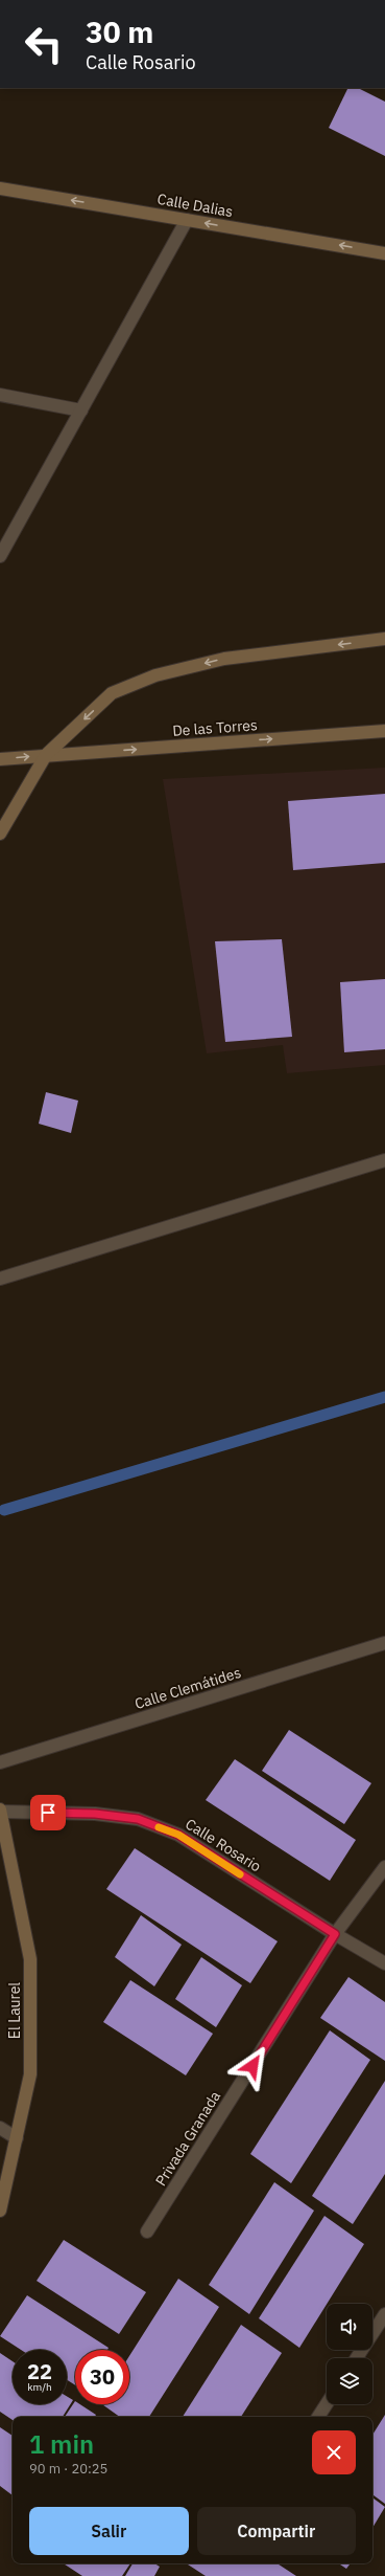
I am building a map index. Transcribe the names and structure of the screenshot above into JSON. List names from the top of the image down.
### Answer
{
  "streets": {
    "street": [
      "Calle Dalias",
      "De las Torres",
      "Calle Clemátides",
      "Calle Rosario",
      "El Laurel",
      "Privada Granada"
    ]
  },
  "crossings": [
    ["Calle Rosario", "El Laurel"],
    ["Calle Rosario", "Privada Granada"]
  ],
  "one_way": ["Calle Dalias"],
  "page": {
    "turn": ["30 m", "Calle Rosario"],
    "speed": "22 km/h",
    "limit": "30",
    "heading": ["1 min", "90 m · 20:25"],
    "buttons": ["Salir", "Compartir"]
  }
}
